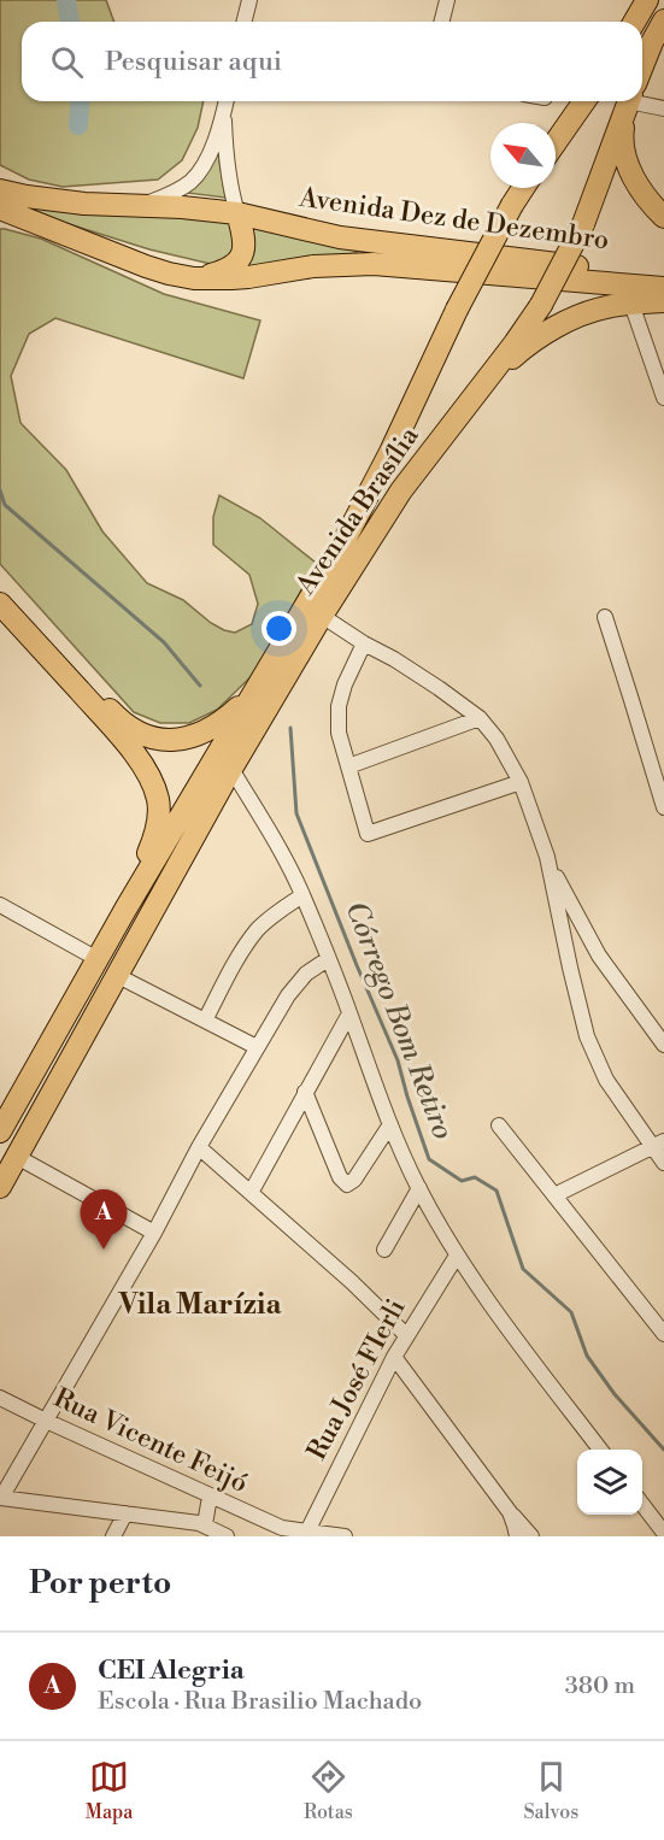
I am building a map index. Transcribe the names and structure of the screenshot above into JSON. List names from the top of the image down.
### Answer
{
  "streets": {
    "highway": ["Avenida Dez de Dezembro", "Avenida Brasília"],
    "street": ["Rua José FIerli", "Rua Vicente Feijó"]
  },
  "crossings": [
    ["Rua José FIerli", "Rua Vicente Feijó"]
  ],
  "districts": ["Vila Marízia"],
  "water": ["Córrego Bom Retiro"],
  "north": "top left",
  "page": {
    "search": "Pesquisar aqui",
    "pins": "A",
    "heading": "Por perto",
    "list": [
      {
        "mark": "A",
        "name": "CEI Alegria",
        "note": "Escola · Rua Brasilio Machado",
        "value": "380 m"
      }
    ],
    "nav": ["Mapa", "Rotas", "Salvos"]
  }
}
